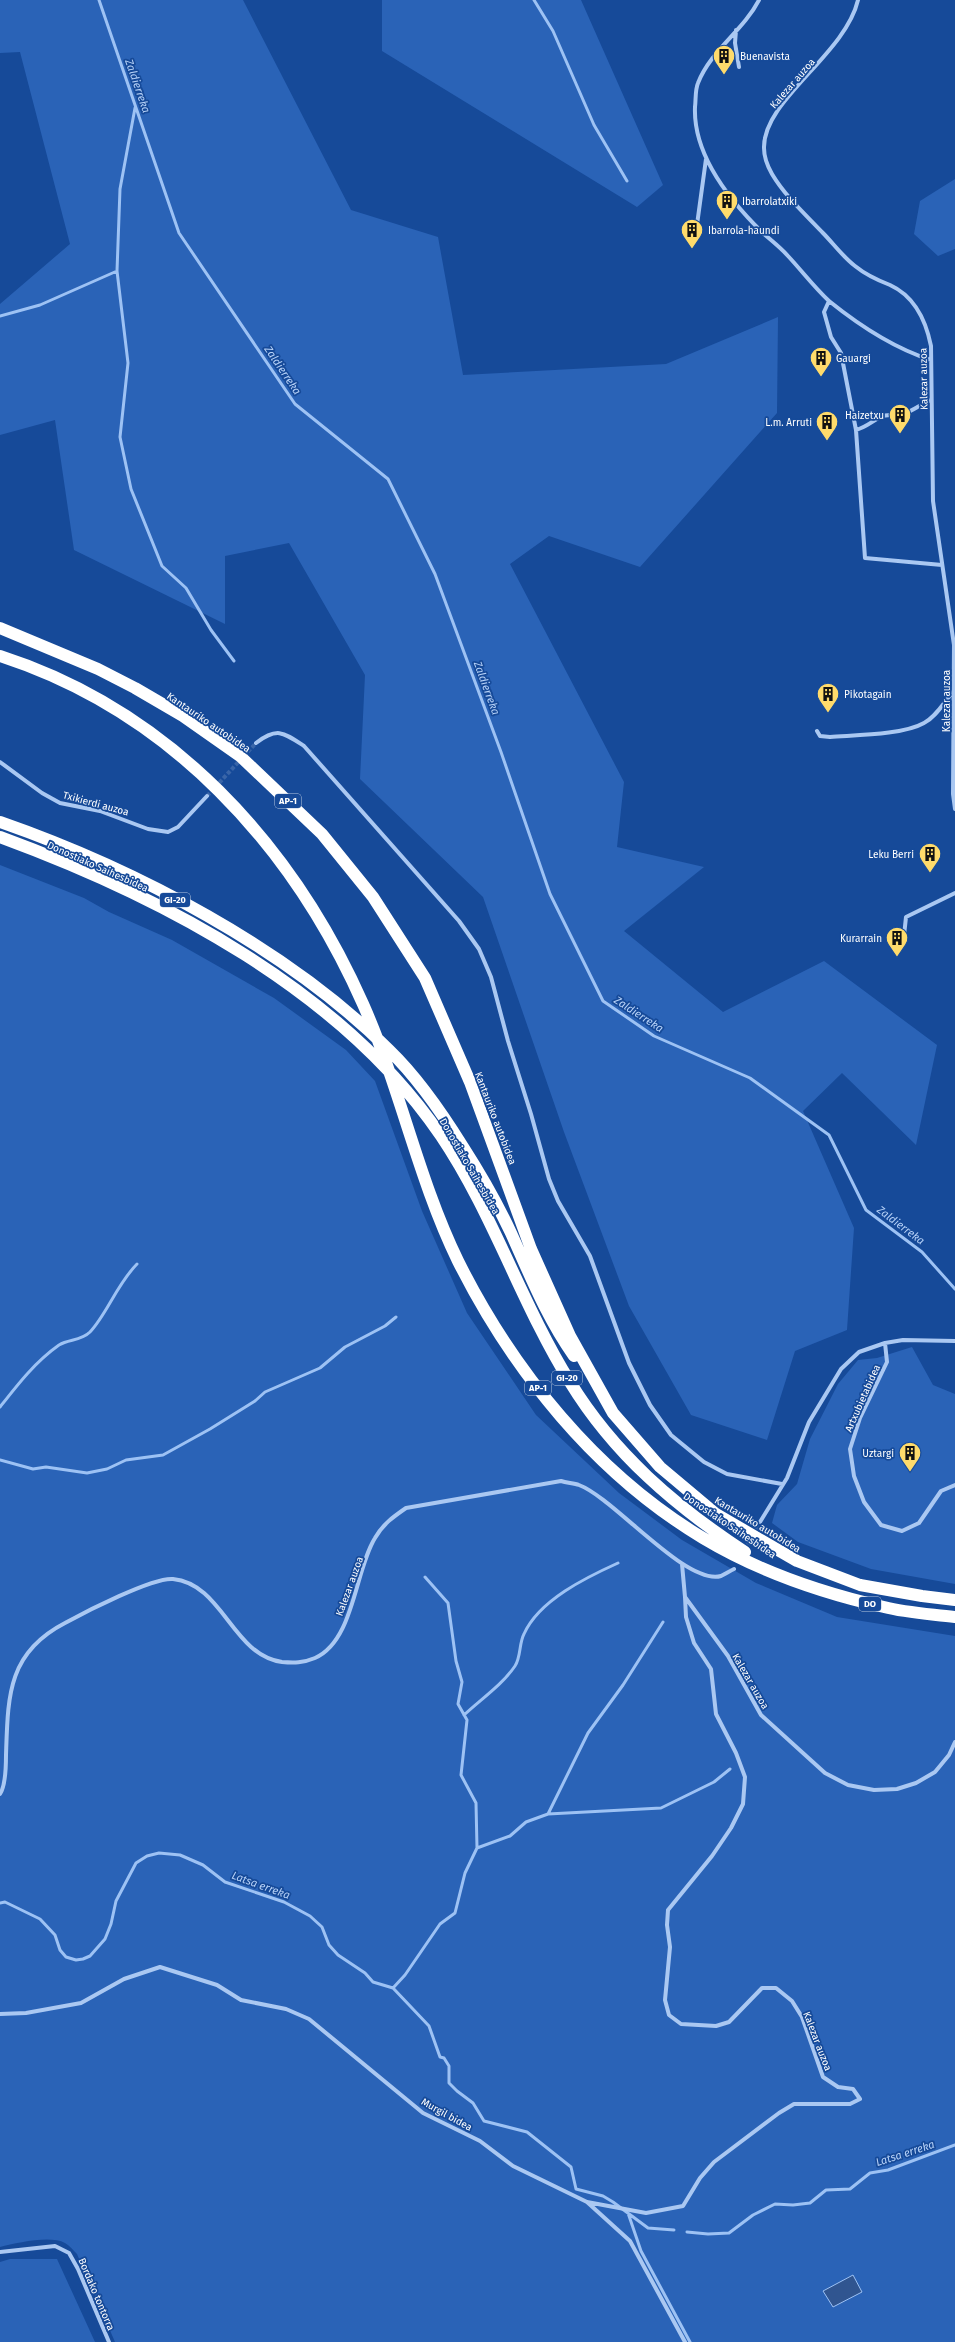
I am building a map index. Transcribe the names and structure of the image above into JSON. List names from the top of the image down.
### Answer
{
  "streets": {
    "highway": [
      "Kantauriko autobidea",
      "AP-1",
      "Donostiako Saihesbidea",
      "GI-20",
      "DO"
    ],
    "street": [
      "Kalezar auzoa",
      "Txikierdi auzoa",
      "Artxubietabidea",
      "Murgil bidea",
      "Bordako tontorra"
    ]
  },
  "crossings": [
    ["Kalezar auzoa", "Murgil bidea"],
    ["Kantauriko autobidea", "Donostiako Saihesbidea"],
    ["AP-1", "Donostiako Saihesbidea"],
    ["AP-1", "DO"],
    ["Donostiako Saihesbidea", "DO"]
  ],
  "water": ["Zaldierreka", "Latsa erreka"],
  "places": {
    "building": [
      "Buenavista",
      "Ibarrolatxiki",
      "Ibarrola-haundi",
      "Gauargi",
      "Haizetxu",
      "L.m. Arruti",
      "Pikotagain",
      "Leku Berri",
      "Kurarrain",
      "Uztargi"
    ]
  }
}
